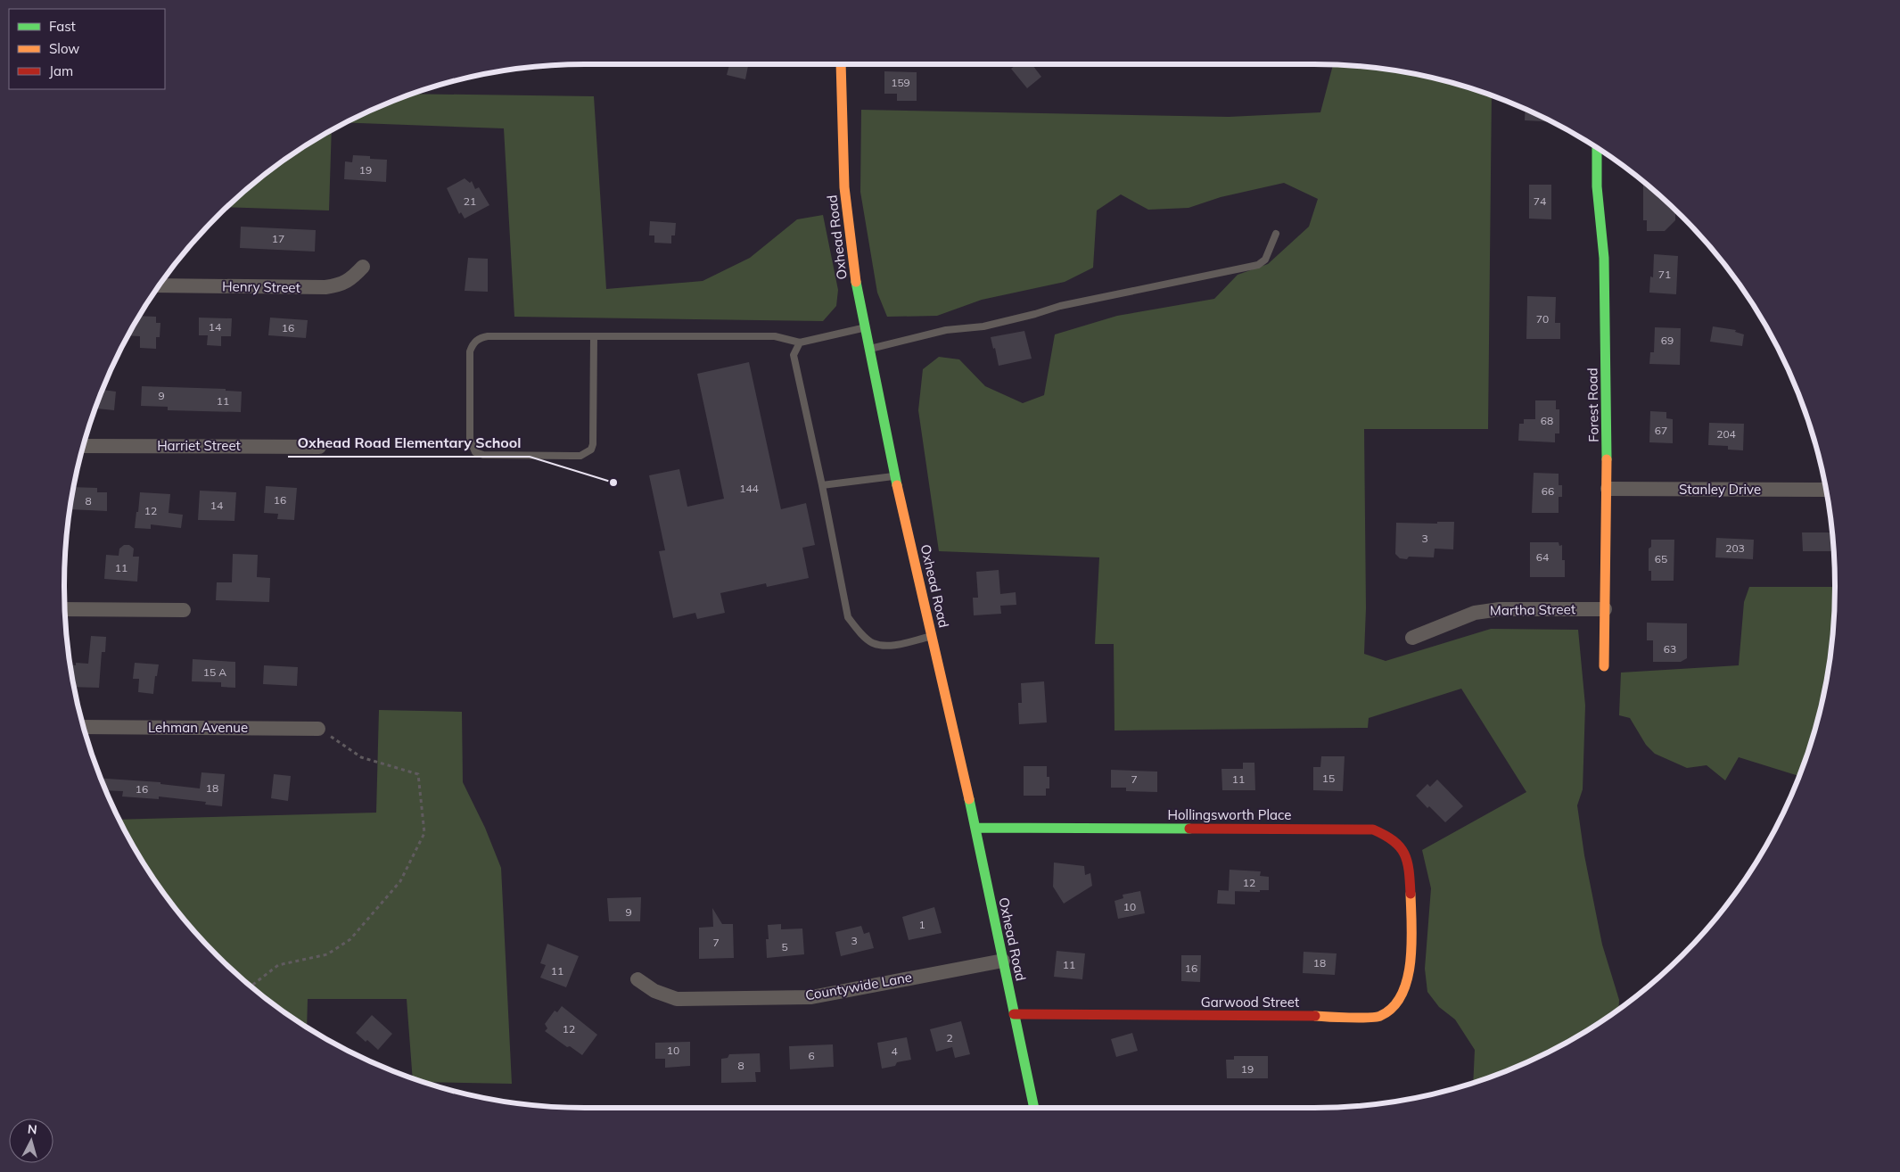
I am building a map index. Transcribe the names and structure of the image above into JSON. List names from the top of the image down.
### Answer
{
  "streets": {
    "street": [
      "Oxhead Road",
      "Henry Street",
      "Forest Road",
      "Harriet Street",
      "Stanley Drive",
      "Martha Street",
      "Lehman Avenue",
      "Hollingsworth Place",
      "Countywide Lane",
      "Garwood Street"
    ]
  },
  "crossings": [
    ["Oxhead Road", "Hollingsworth Place"],
    ["Oxhead Road", "Countywide Lane"],
    ["Oxhead Road", "Garwood Street"],
    ["Forest Road", "Stanley Drive"],
    ["Forest Road", "Martha Street"],
    ["Hollingsworth Place", "Garwood Street"]
  ],
  "places": ["Oxhead Road Elementary School"],
  "house_numbers": [
    "159",
    "19",
    "21",
    "74",
    "17",
    "71",
    "70",
    "14",
    "16",
    "69",
    "9",
    "11",
    "68",
    "67",
    "204",
    "144",
    "66",
    "16",
    "8",
    "14",
    "12",
    "3",
    "203",
    "64",
    "65",
    "11",
    "63",
    "15 A",
    "15",
    "7",
    "11",
    "18",
    "16",
    "12",
    "10",
    "9",
    "1",
    "3",
    "7",
    "5",
    "18",
    "11",
    "16",
    "11",
    "12",
    "2",
    "10",
    "4",
    "6",
    "8",
    "19"
  ],
  "legend": ["Fast", "Slow", "Jam"],
  "north": "top"
}
